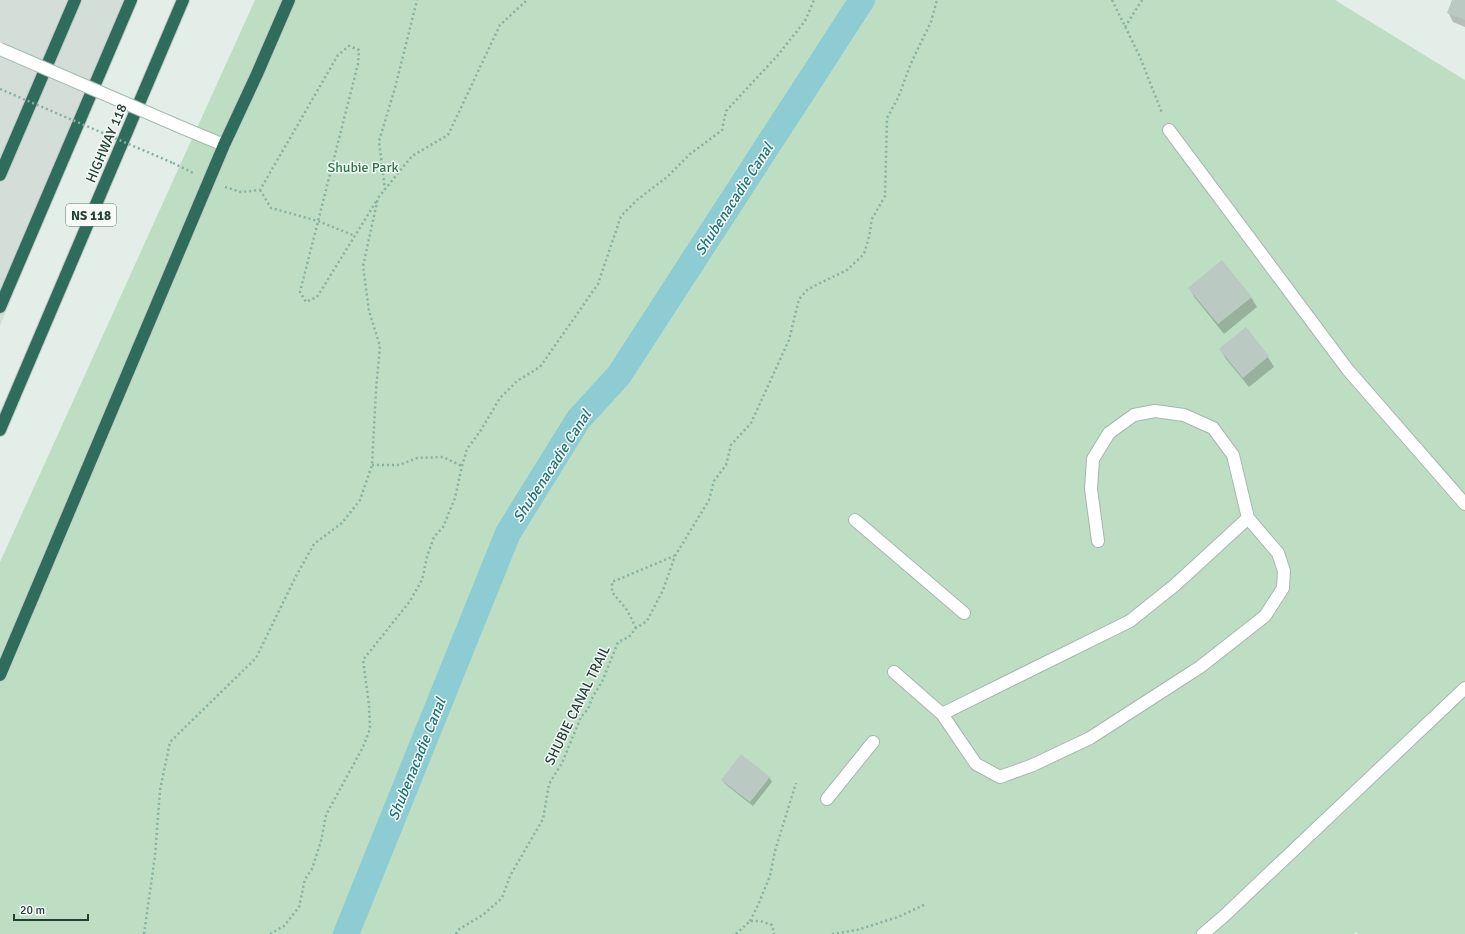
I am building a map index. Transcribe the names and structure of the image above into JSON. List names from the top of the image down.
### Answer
{
  "streets": {
    "highway": ["HIGHWAY 118", "NS 118"],
    "path": ["SHUBIE CANAL TRAIL"]
  },
  "water": ["Shubenacadie Canal"],
  "parks": ["Shubie Park"],
  "scale_bar": "20 m"
}
